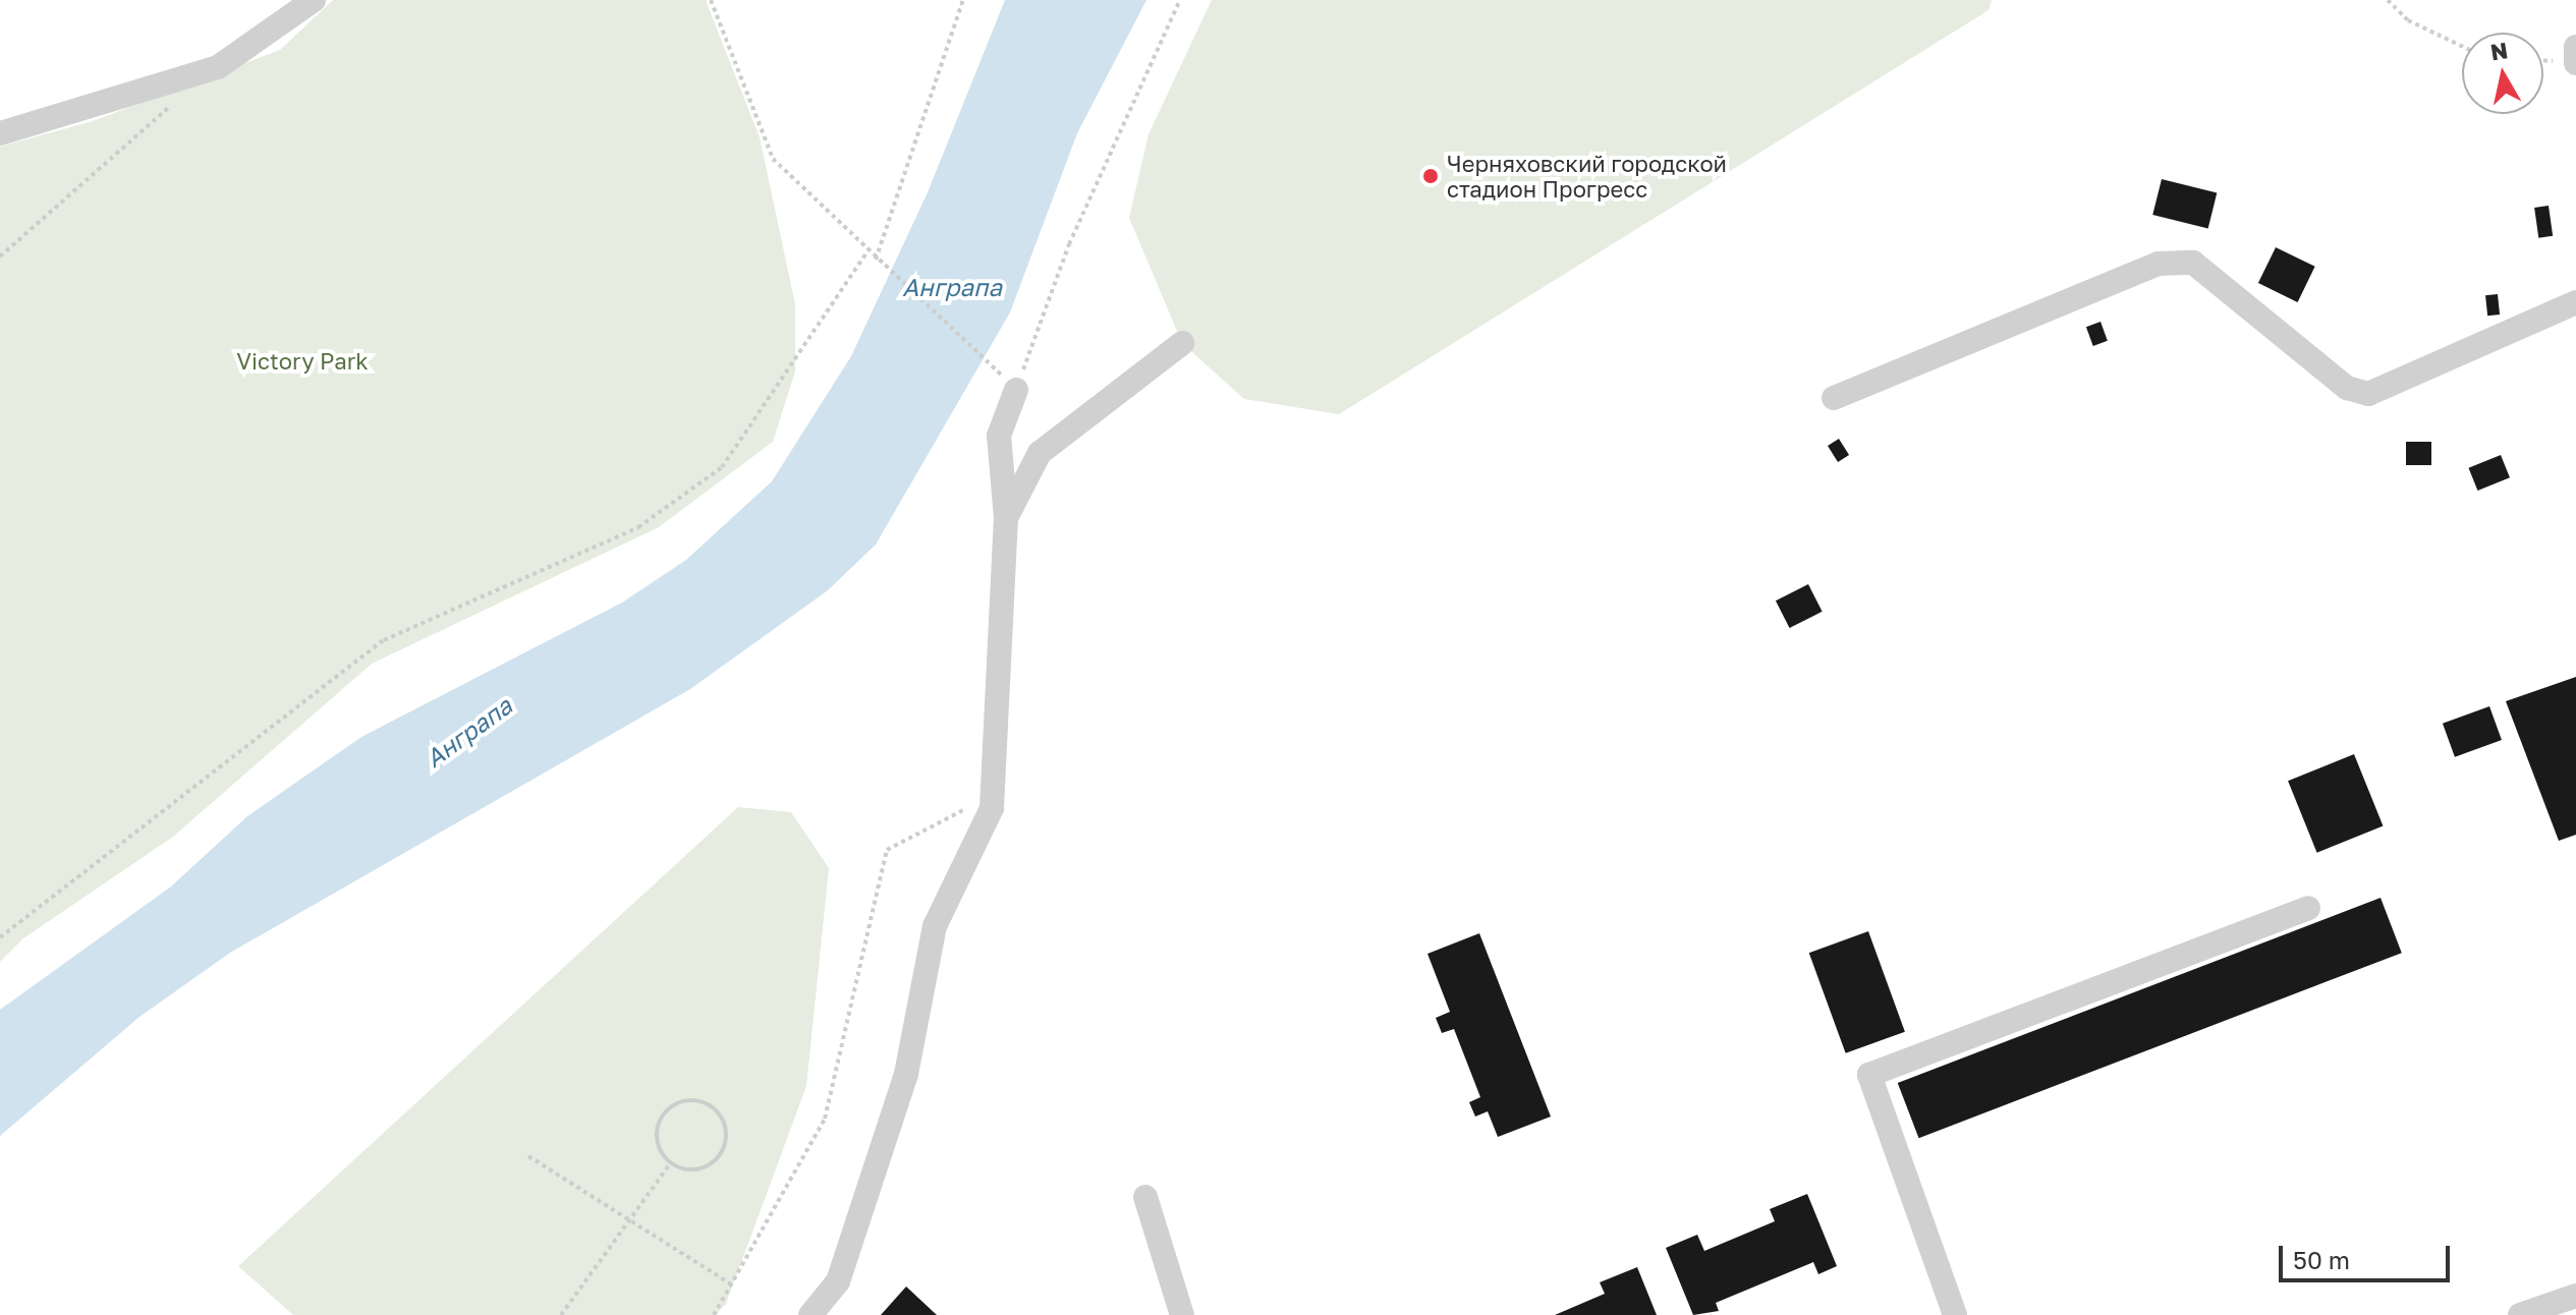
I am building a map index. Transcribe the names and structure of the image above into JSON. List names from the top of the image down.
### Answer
{
  "water": ["Анграпа"],
  "parks": ["Victory Park"],
  "places": ["Черняховский городской стадион Прогресс"],
  "scale_bar": "50 m",
  "north": "top"
}
